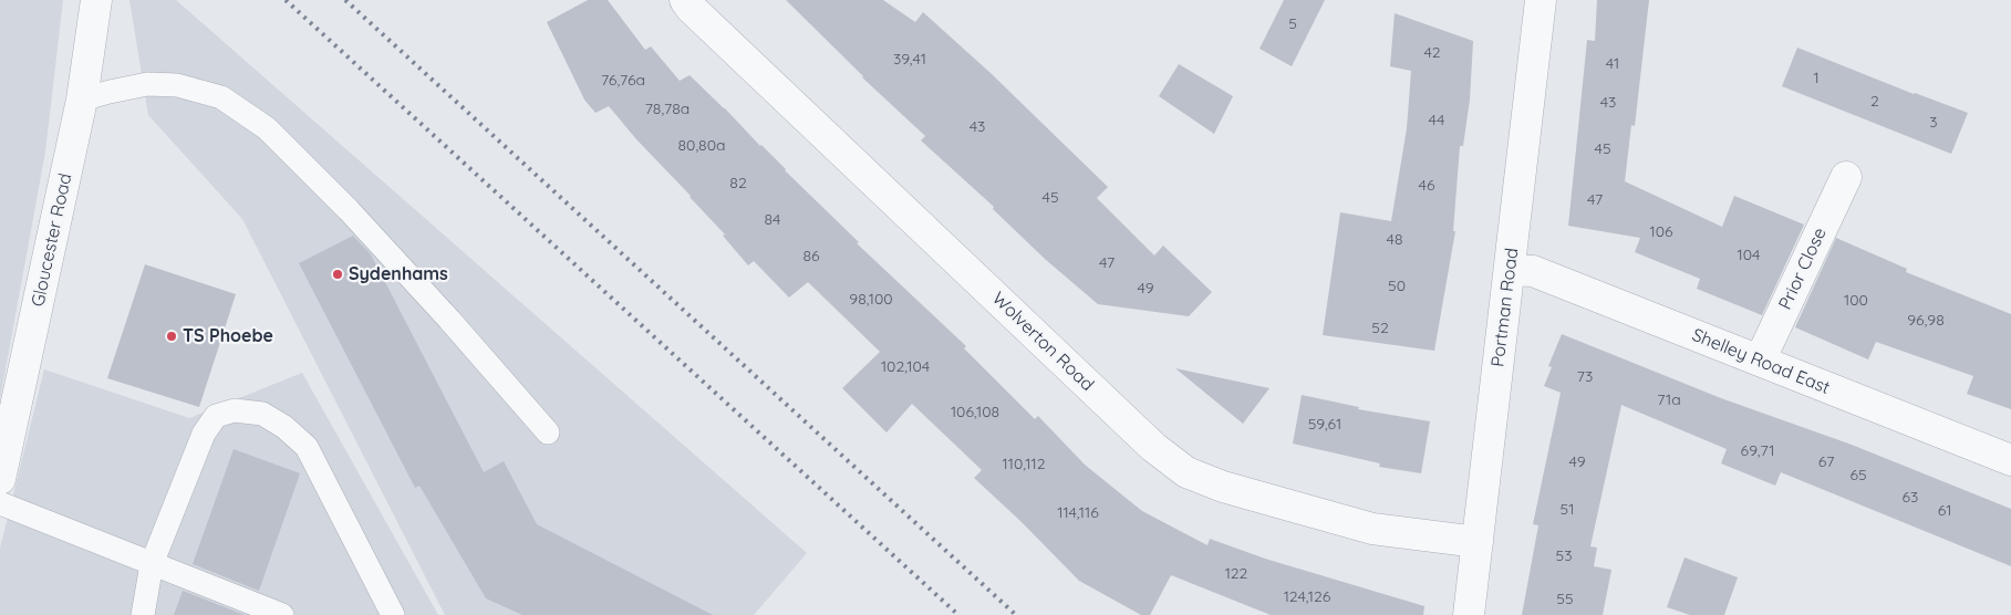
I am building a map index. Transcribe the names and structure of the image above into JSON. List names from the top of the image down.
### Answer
{
  "streets": {
    "street": [
      "Gloucester Road",
      "Prior Close",
      "Portman Road",
      "Wolverton Road",
      "Shelley Road East"
    ]
  },
  "crossings": [
    ["Prior Close", "Shelley Road East"],
    ["Portman Road", "Wolverton Road"],
    ["Portman Road", "Shelley Road East"]
  ],
  "places": ["Sydenhams", "TS Phoebe"],
  "house_numbers": [
    "5",
    "42",
    "39,41",
    "41",
    "1",
    "76,76a",
    "2",
    "43",
    "78,78a",
    "44",
    "3",
    "43",
    "80,80a",
    "45",
    "82",
    "46",
    "45",
    "47",
    "84",
    "106",
    "48",
    "104",
    "86",
    "47",
    "50",
    "49",
    "98,100",
    "100",
    "96,98",
    "52",
    "102,104",
    "73",
    "71a",
    "106,108",
    "59,61",
    "69,71",
    "49",
    "67",
    "110,112",
    "65",
    "63",
    "51",
    "61",
    "114,116",
    "53",
    "122",
    "124,126",
    "55"
  ]
}
